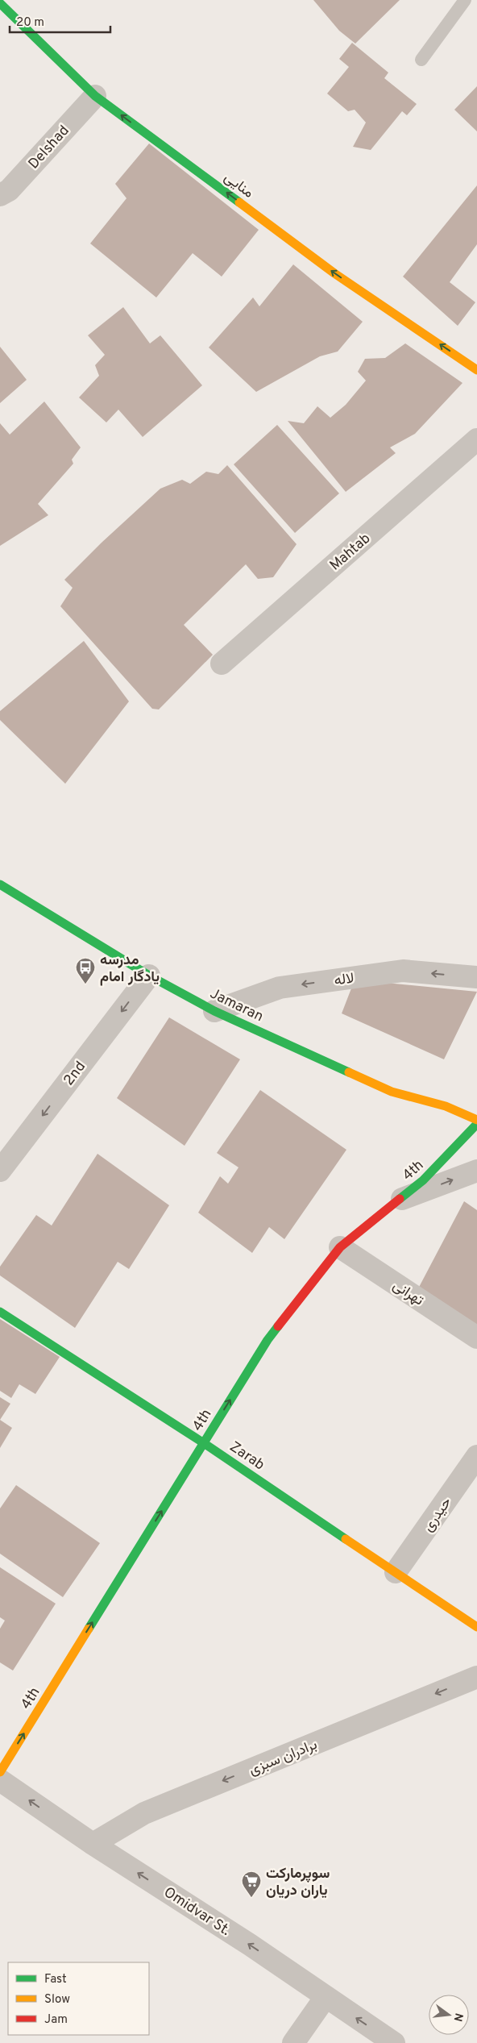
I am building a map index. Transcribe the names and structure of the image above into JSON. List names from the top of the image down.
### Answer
{
  "streets": {
    "street": [
      "Delshad",
      "منایی",
      "Mahtab",
      "لاله",
      "Jamaran",
      "2nd",
      "4th",
      "تهرانی",
      "Zarab",
      "حیدری",
      "برادران سبزی",
      "Omidvar St."
    ]
  },
  "crossings": [
    ["Delshad", "منایی"],
    ["لاله", "Jamaran"],
    ["Jamaran", "2nd"],
    ["4th", "تهرانی"],
    ["4th", "Zarab"],
    ["Zarab", "حیدری"],
    ["برادران سبزی", "Omidvar St."]
  ],
  "one_way": [
    "منایی",
    "لاله",
    "2nd",
    "4th",
    "برادران سبزی",
    "Omidvar St."
  ],
  "places": {
    "bus stop": ["مدرسه یادگار امام"],
    "supermarket": ["سوپرمارکت یاران دریان"]
  },
  "legend": ["Fast", "Slow", "Jam"],
  "scale_bar": "20 m",
  "north": "right"
}
